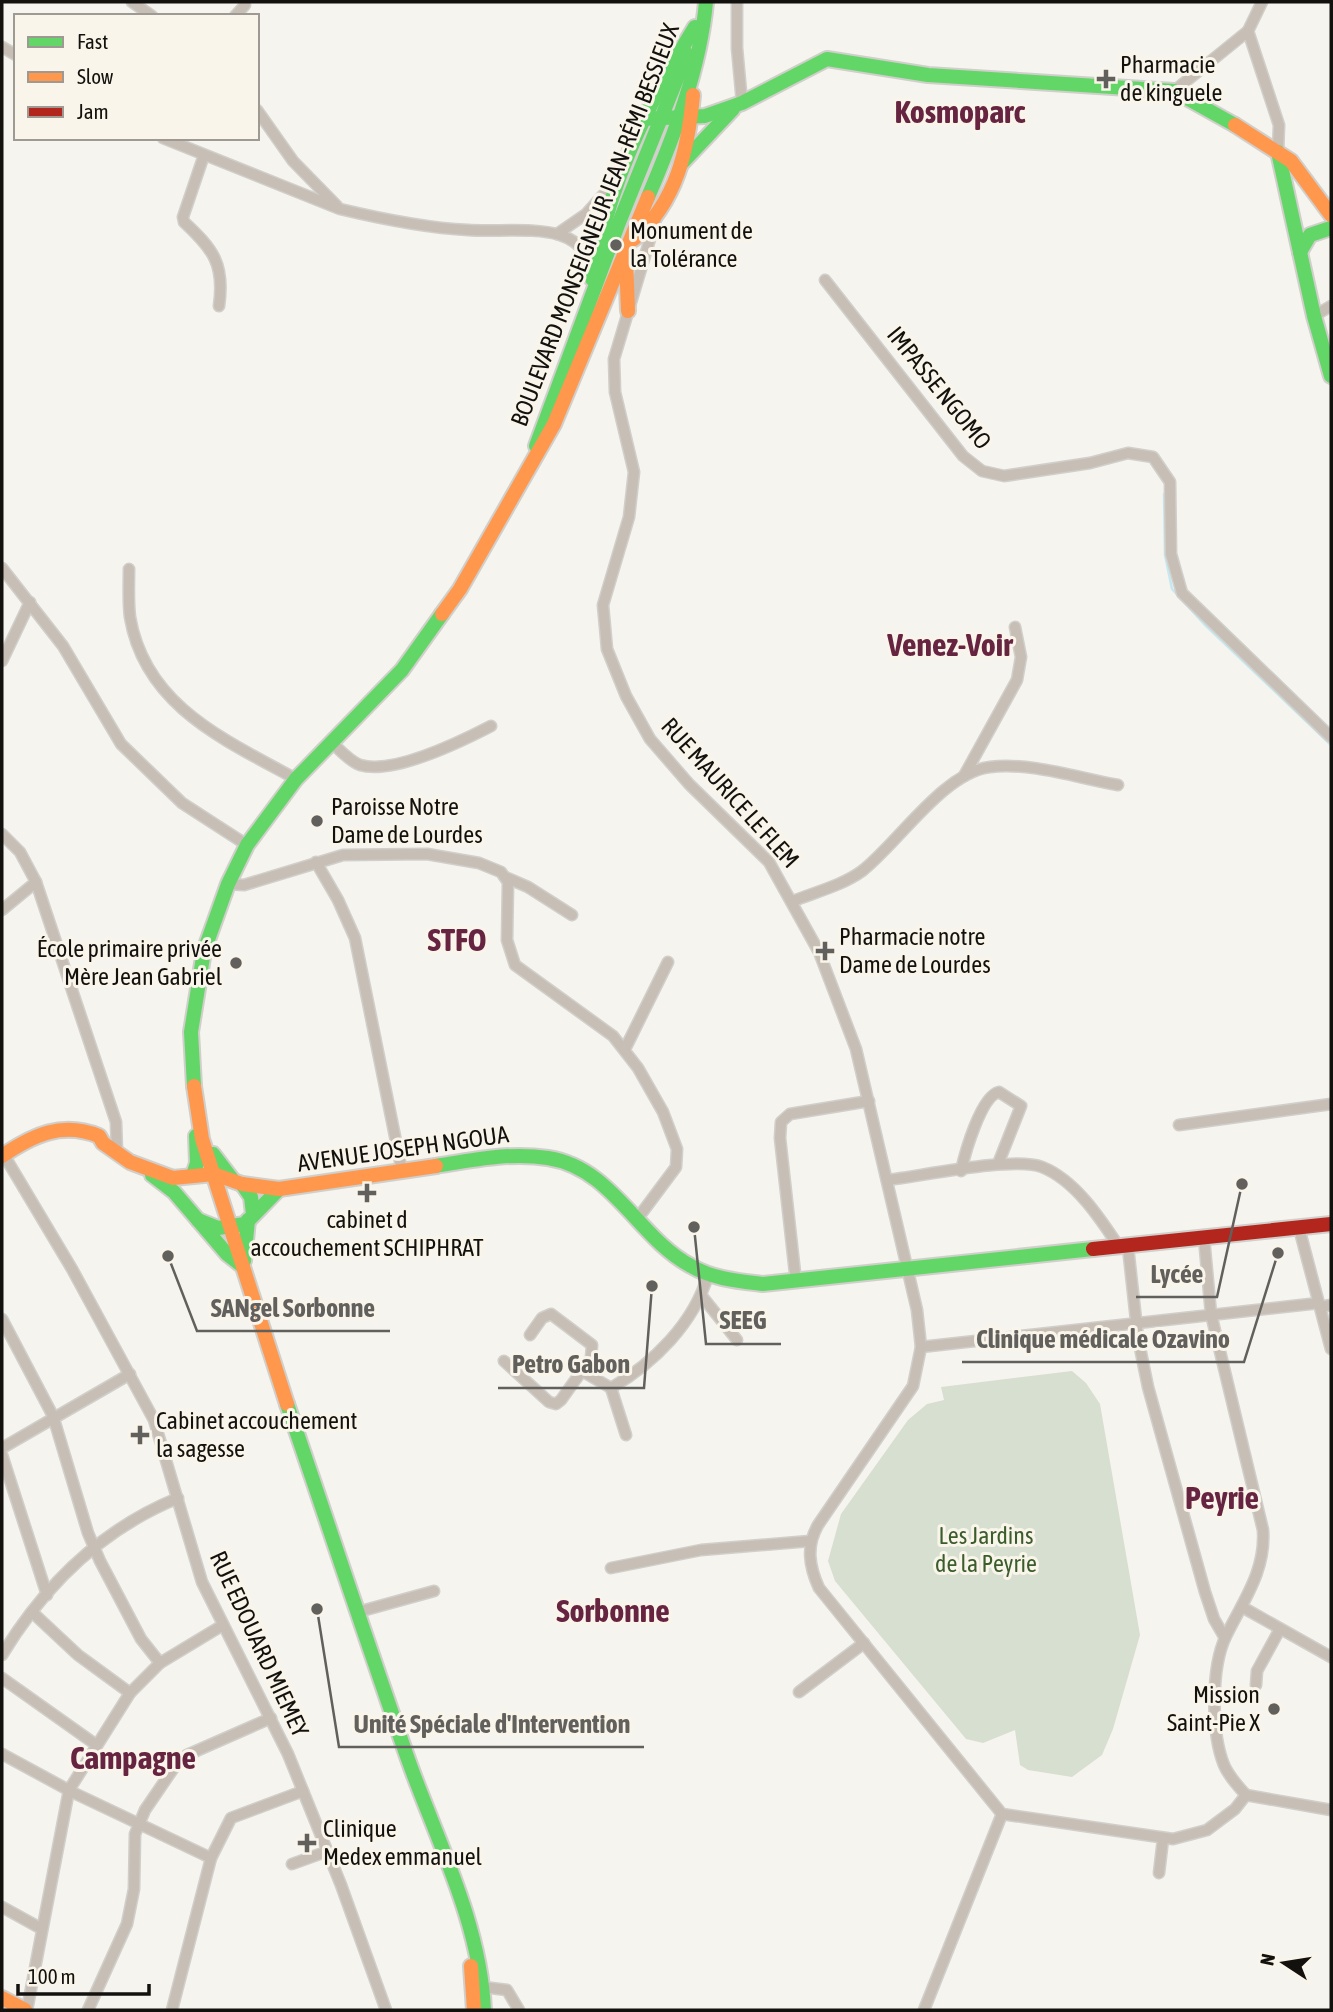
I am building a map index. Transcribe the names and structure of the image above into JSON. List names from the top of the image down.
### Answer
{
  "streets": {
    "main road": ["BOULEVARD MONSEIGNEUR JEAN-RÉMI BESSIEUX", "AVENUE JOSEPH NGOUA"],
    "street": ["IMPASSE NGOMO", "RUE MAURICE LE FLEM", "RUE EDOUARD MIEMEY"]
  },
  "crossings": [
    ["BOULEVARD MONSEIGNEUR JEAN-RÉMI BESSIEUX", "AVENUE JOSEPH NGOUA"],
    ["RUE MAURICE LE FLEM", "AVENUE JOSEPH NGOUA"]
  ],
  "districts": [
    "Kosmoparc",
    "Venez-Voir",
    "STFO",
    "Peyrie",
    "Sorbonne",
    "Campagne"
  ],
  "parks": ["Les Jardins de la Peyrie"],
  "places": {
    "health": [
      "Pharmacie de kinguele",
      "Pharmacie notre Dame de Lourdes",
      "cabinet d accouchement SCHIPHRAT",
      "Cabinet accouchement la sagesse",
      "Clinique Medex emmanuel"
    ],
    "other": [
      "Monument de la Tolérance",
      "Paroisse Notre Dame de Lourdes",
      "École primaire privée Mère Jean Gabriel",
      "Lycée",
      "SEEG",
      "Clinique médicale Ozavino",
      "SANgel Sorbonne",
      "Petro Gabon",
      "Unité Spéciale d'Intervention",
      "Mission Saint-Pie X"
    ]
  },
  "legend": ["Fast", "Slow", "Jam"],
  "scale_bar": "100 m",
  "north": "left"
}
